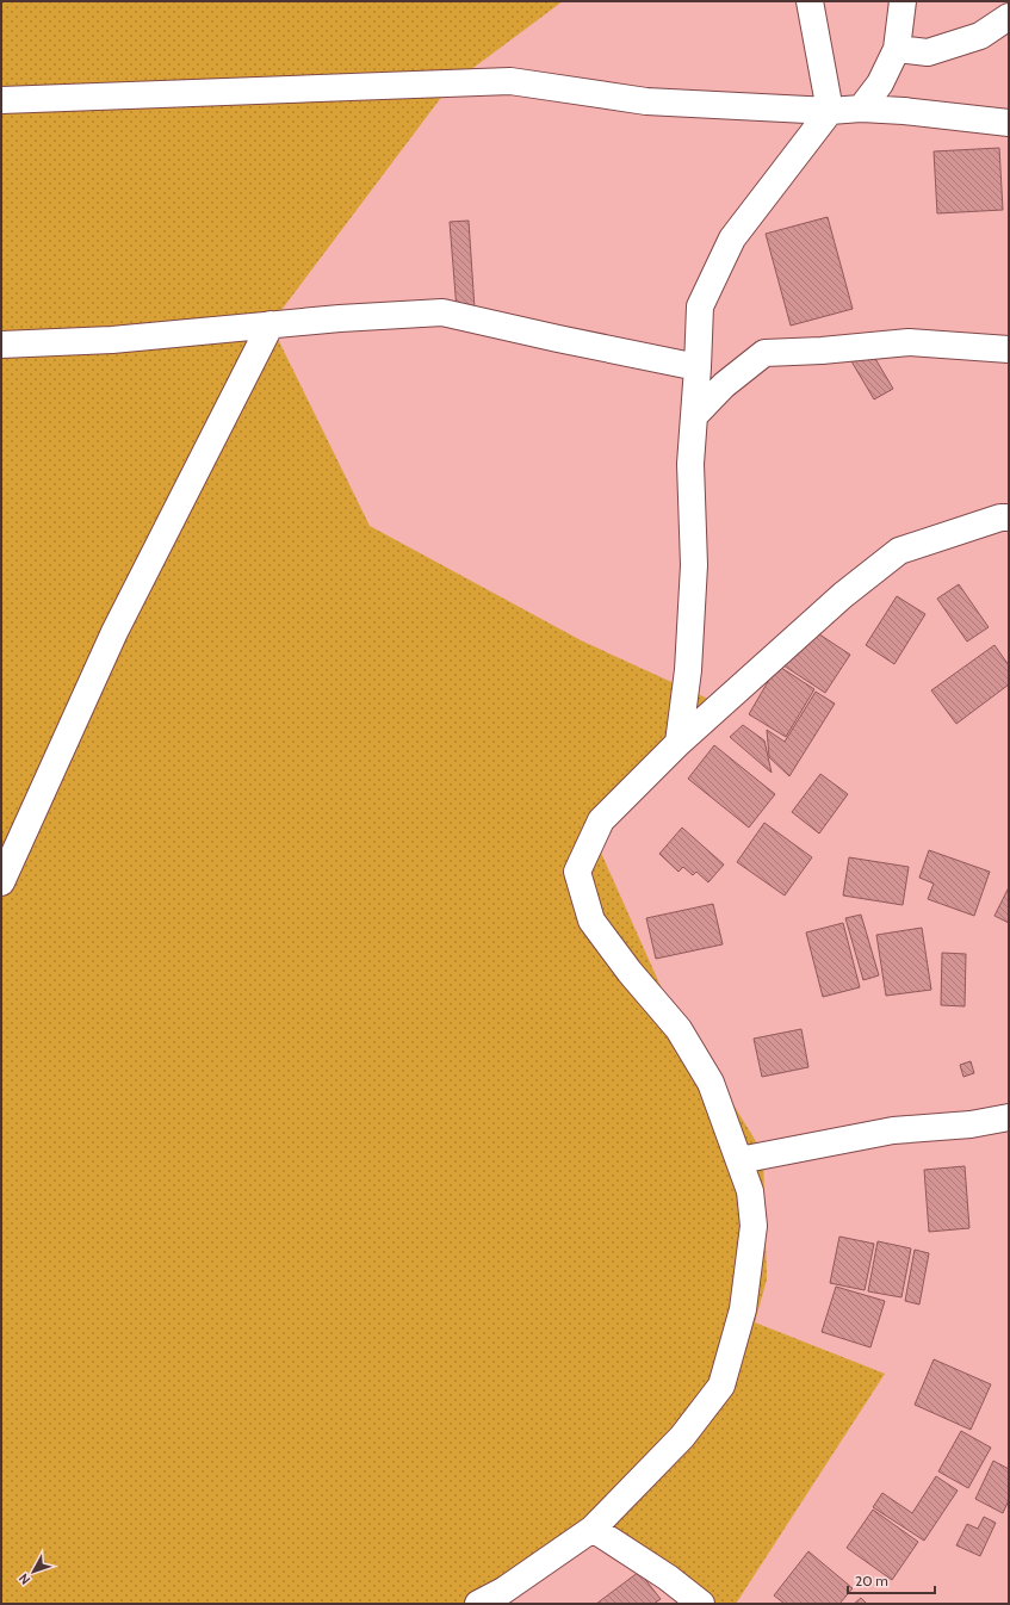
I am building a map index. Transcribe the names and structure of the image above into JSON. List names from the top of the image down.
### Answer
{
  "scale_bar": "20 m",
  "north": "bottom left"
}
